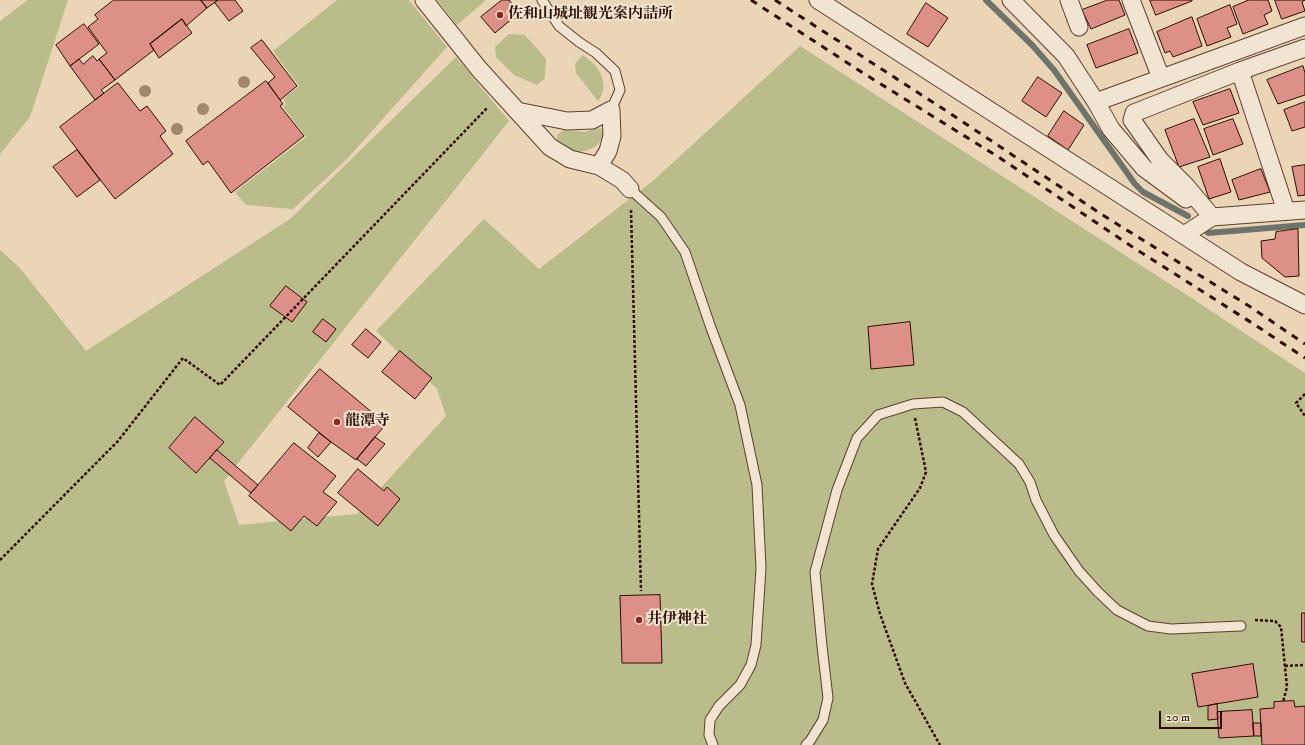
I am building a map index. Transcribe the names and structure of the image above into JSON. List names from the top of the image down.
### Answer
{
  "places": ["佐和山城址観光案内詰所", "龍潭寺", "井伊神社"],
  "scale_bar": "20 m"
}
